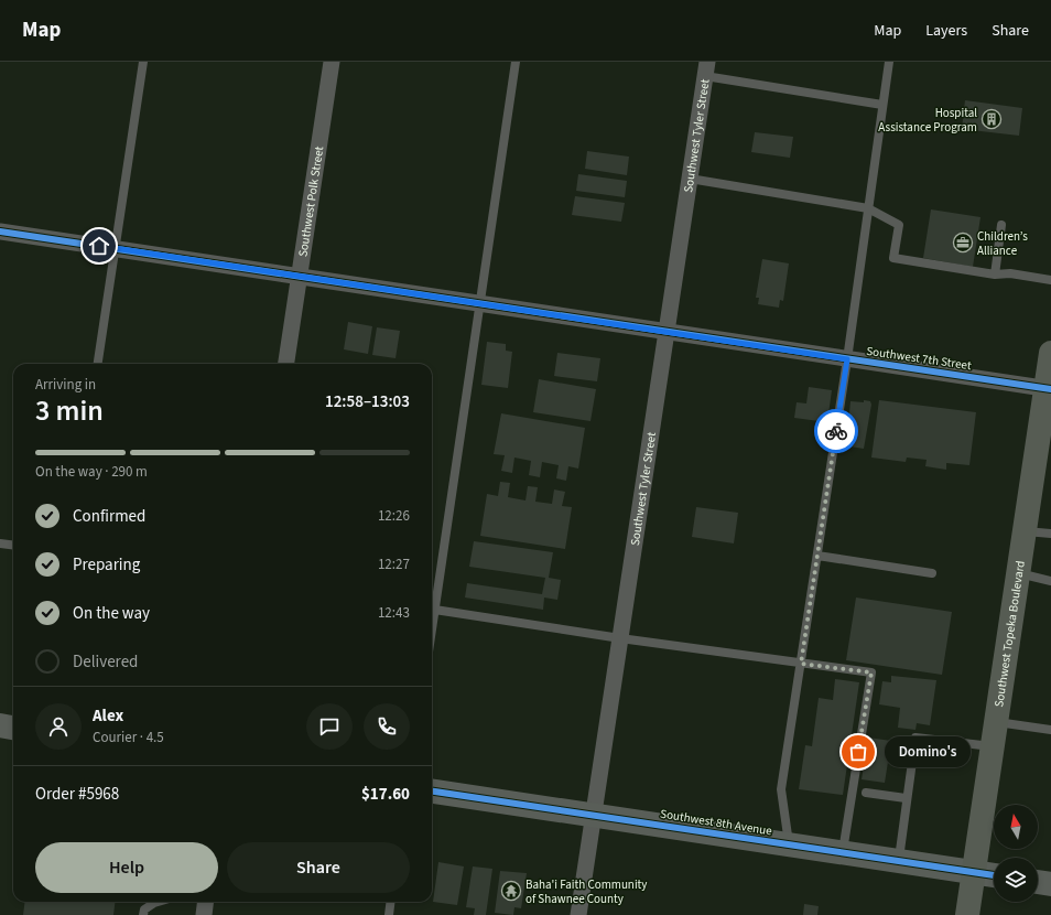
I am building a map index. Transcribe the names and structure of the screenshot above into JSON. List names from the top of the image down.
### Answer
{
  "streets": {
    "main road": ["Southwest Topeka Boulevard"],
    "street": [
      "Southwest Tyler Street",
      "Southwest Polk Street",
      "Southwest 7th Street",
      "Southwest 8th Avenue"
    ]
  },
  "crossings": [
    ["Southwest Tyler Street", "Southwest 7th Street"],
    ["Southwest Tyler Street", "Southwest 8th Avenue"],
    ["Southwest Polk Street", "Southwest 7th Street"],
    ["Southwest 7th Street", "Southwest Topeka Boulevard"],
    ["Southwest Topeka Boulevard", "Southwest 8th Avenue"]
  ],
  "places": {
    "building": ["Hospital Assistance Program"],
    "office": ["Children’s Alliance"],
    "other": ["Domino's"],
    "temple": ["Baha'i Faith Community of Shawnee County"]
  },
  "north": "top",
  "page": {
    "header": "Map",
    "nav": ["Map", "Layers", "Share"],
    "heading": ["3 min", "Arriving in", "12:58–13:03"],
    "panel": [
      "Alex",
      "Courier · 4.5",
      "Order #5968",
      "$17.60"
    ],
    "bar": "On the way · 290 m",
    "list": [
      ["Confirmed", "12:26"],
      ["Preparing", "12:27"],
      ["On the way", "12:43"],
      "Delivered"
    ],
    "bubble": "Domino's",
    "buttons": ["Help", "Share"]
  }
}
